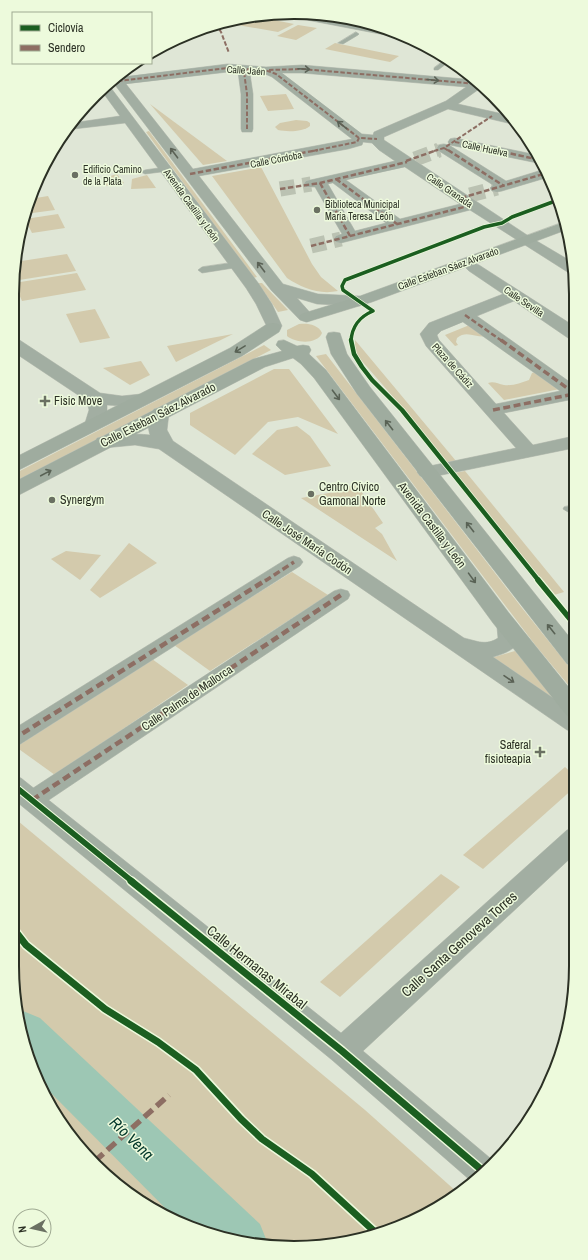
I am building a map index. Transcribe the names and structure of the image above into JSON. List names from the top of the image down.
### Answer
{
  "streets": {
    "main road": ["Avenida Castilla y León", "Calle Esteban Sáez Alvarado"],
    "street": [
      "Calle Jaén",
      "Calle Huelva",
      "Calle Córdoba",
      "Calle Granada",
      "Calle Sevilla",
      "Plaza de Cádiz",
      "Calle José María Codón",
      "Calle Palma de Mallorca",
      "Calle Santa Genoveva Torres",
      "Calle Hermanas Mirabal"
    ]
  },
  "crossings": [
    ["Calle Jaén", "Calle Córdoba"],
    ["Calle Córdoba", "Avenida Castilla y León"],
    ["Calle Granada", "Calle Esteban Sáez Alvarado"],
    ["Avenida Castilla y León", "Calle Esteban Sáez Alvarado"],
    ["Avenida Castilla y León", "Calle José María Codón"],
    ["Calle Esteban Sáez Alvarado", "Calle Sevilla"],
    ["Calle Esteban Sáez Alvarado", "Calle José María Codón"],
    ["Calle Sevilla", "Plaza de Cádiz"],
    ["Calle Palma de Mallorca", "Calle Hermanas Mirabal"],
    ["Calle Santa Genoveva Torres", "Calle Hermanas Mirabal"]
  ],
  "water": ["Río Vena"],
  "places": {
    "other": [
      "Edificio Camino de la Plata",
      "Biblioteca Municipal María Teresa León",
      "Centro Cívico Gamonal Norte",
      "Synergym"
    ],
    "health": ["Fisic Move", "Saferal fisioteapia"]
  },
  "legend": ["Ciclovía", "Sendero"],
  "north": "left"
}
